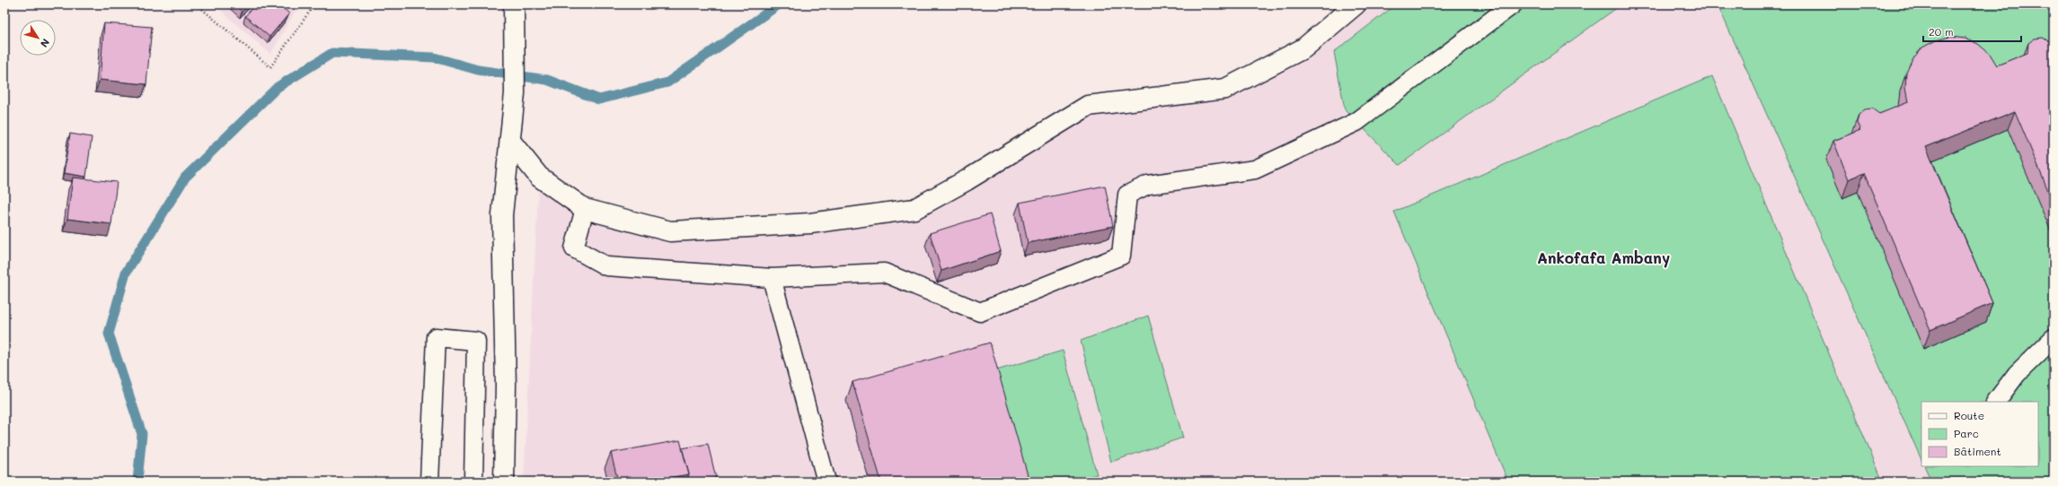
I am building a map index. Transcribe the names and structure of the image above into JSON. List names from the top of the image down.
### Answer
{
  "districts": ["Ankofafa Ambany"],
  "legend": ["Route", "Parc", "Bâtiment"],
  "scale_bar": "20 m",
  "north": "bottom right"
}
